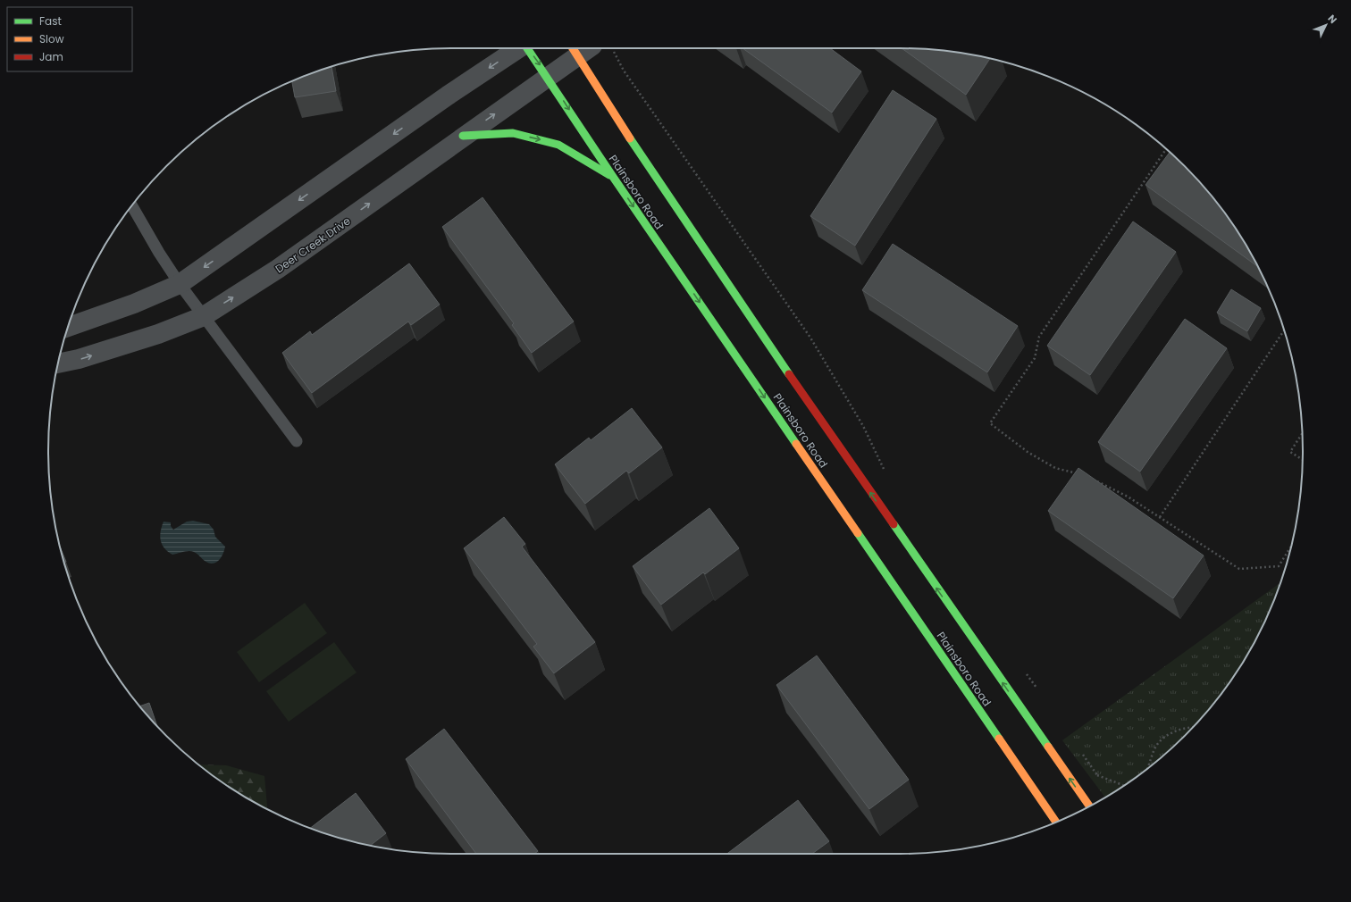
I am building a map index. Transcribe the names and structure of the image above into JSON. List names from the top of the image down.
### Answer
{
  "streets": {
    "street": ["Plainsboro Road", "Deer Creek Drive"]
  },
  "crossings": [
    ["Plainsboro Road", "Deer Creek Drive"]
  ],
  "legend": ["Fast", "Slow", "Jam"],
  "north": "top right"
}
